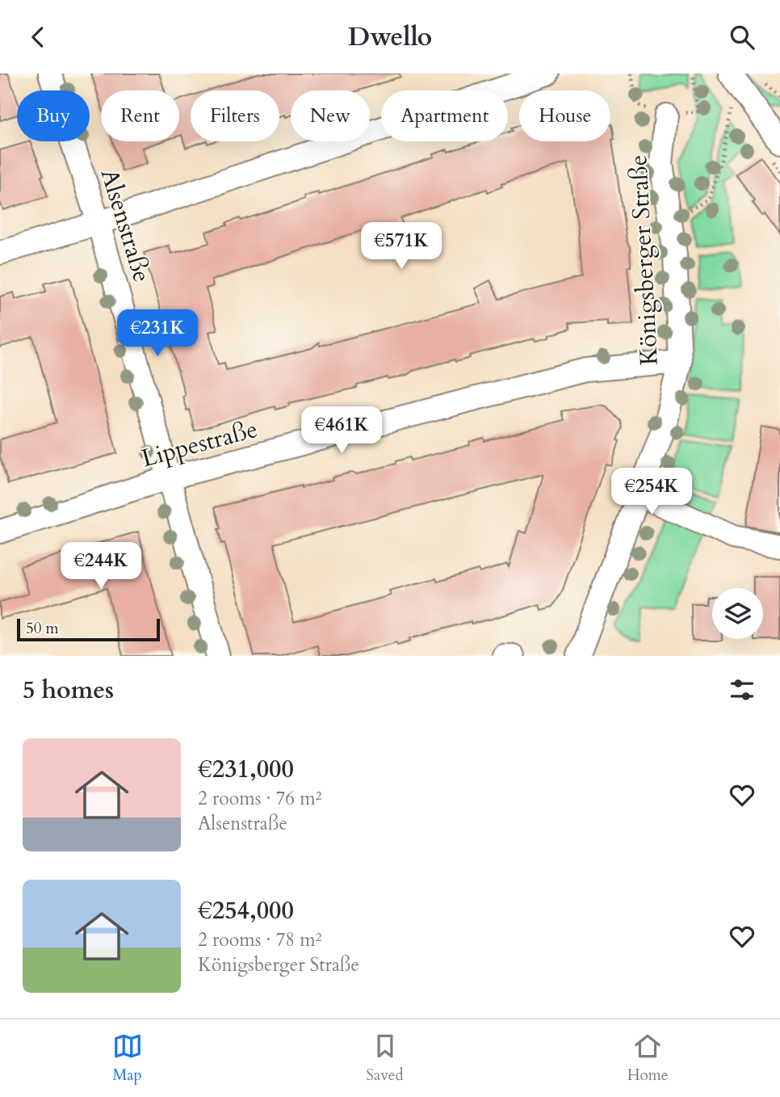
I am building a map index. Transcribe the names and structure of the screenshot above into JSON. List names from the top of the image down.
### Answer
{
  "streets": {
    "street": ["Alsenstraße", "Königsberger Straße", "Lippestraße"]
  },
  "crossings": [
    ["Alsenstraße", "Lippestraße"],
    ["Königsberger Straße", "Lippestraße"]
  ],
  "scale_bar": "50 m",
  "page": {
    "header": "Dwello",
    "chip": [
      "Buy",
      "Rent",
      "Filters",
      "New",
      "Apartment",
      "House"
    ],
    "price": [
      "€571K",
      "€231K",
      "€461K",
      "€254K",
      "€244K"
    ],
    "scale": "50 m",
    "heading": "5 homes",
    "list": [
      {
        "name": "€231,000",
        "note": "2 rooms · 76 m² · Alsenstraße"
      },
      {
        "name": "€254,000",
        "note": "2 rooms · 78 m² · Königsberger Straße"
      }
    ],
    "tabs": ["Map", "Saved", "Home"]
  }
}
